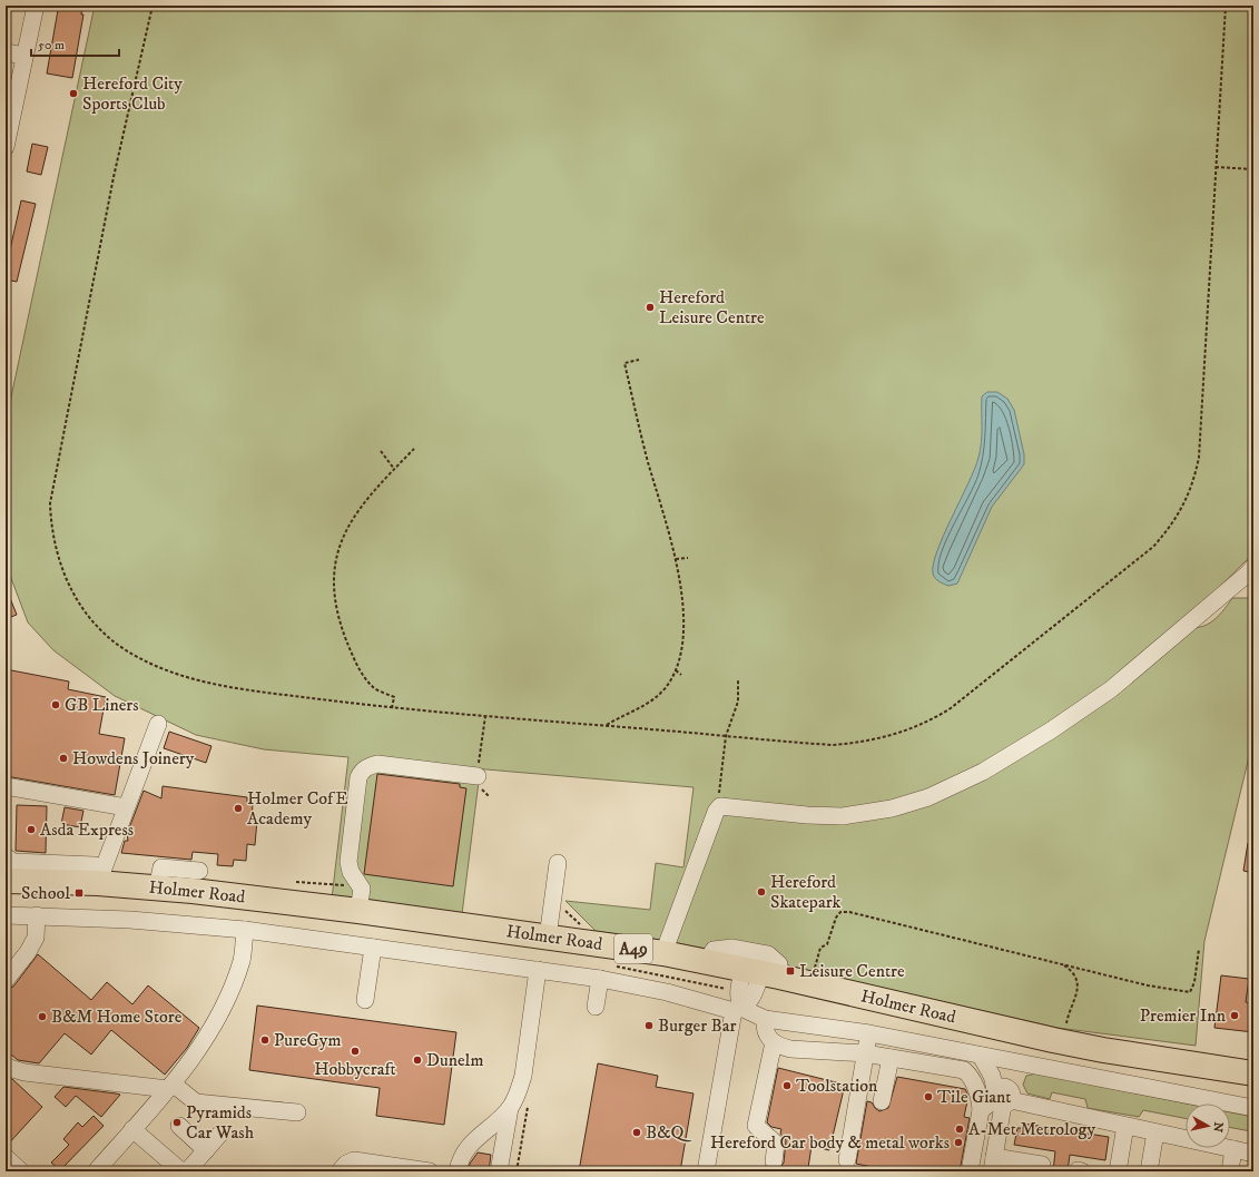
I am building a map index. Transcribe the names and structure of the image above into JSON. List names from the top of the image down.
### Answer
{
  "streets": {
    "highway": ["Holmer Road", "A49"]
  },
  "places": {
    "other": [
      "Hereford City Sports Club",
      "Hereford Leisure Centre",
      "GB Liners",
      "Howdens Joinery",
      "Holmer CofE Academy",
      "Asda Express",
      "Hereford Skatepark",
      "Premier Inn",
      "B&M Home Store",
      "Burger Bar",
      "PureGym",
      "Hobbycraft",
      "Dunelm",
      "Toolstation",
      "Tile Giant",
      "Pyramids Car Wash",
      "A-Met Metrology",
      "B&Q",
      "Hereford Car body & metal works"
    ],
    "transit": ["School", "Leisure Centre"]
  },
  "scale_bar": "50 m",
  "north": "right"
}
